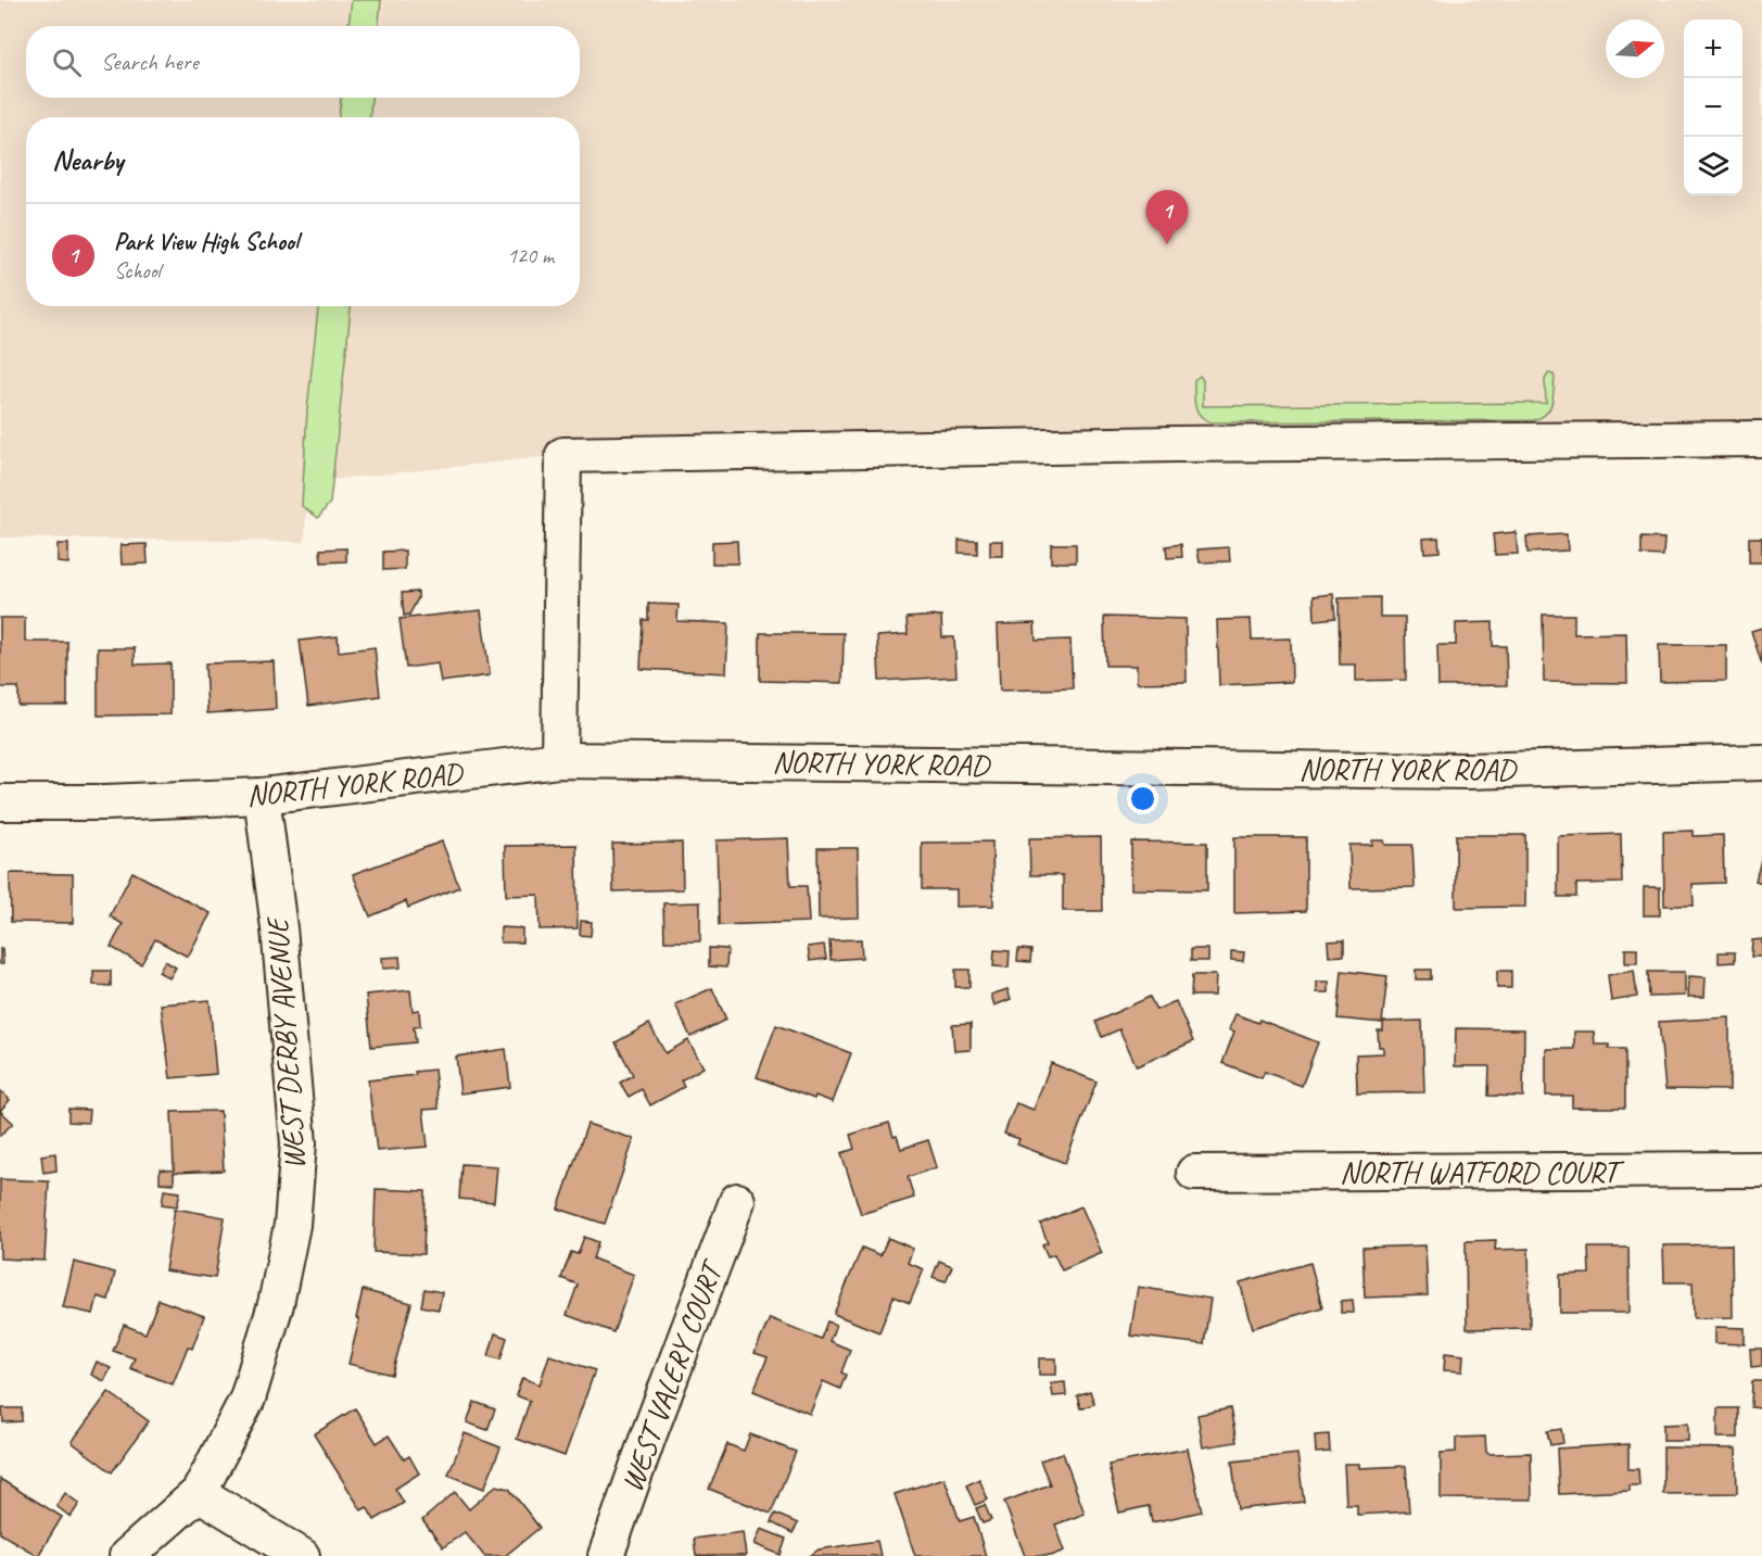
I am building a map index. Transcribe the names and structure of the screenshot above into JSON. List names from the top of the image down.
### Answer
{
  "streets": {
    "street": [
      "NORTH YORK ROAD",
      "WEST DERBY AVENUE",
      "NORTH WATFORD COURT",
      "WEST VALERY COURT"
    ]
  },
  "crossings": [
    ["NORTH YORK ROAD", "WEST DERBY AVENUE"]
  ],
  "north": "right",
  "page": {
    "map_buttons": ["+", "−"],
    "search": "Search here",
    "heading": "Nearby",
    "pins": "1",
    "list": [
      {
        "mark": "1",
        "name": "Park View High School",
        "note": "School",
        "value": "120 m"
      }
    ]
  }
}
